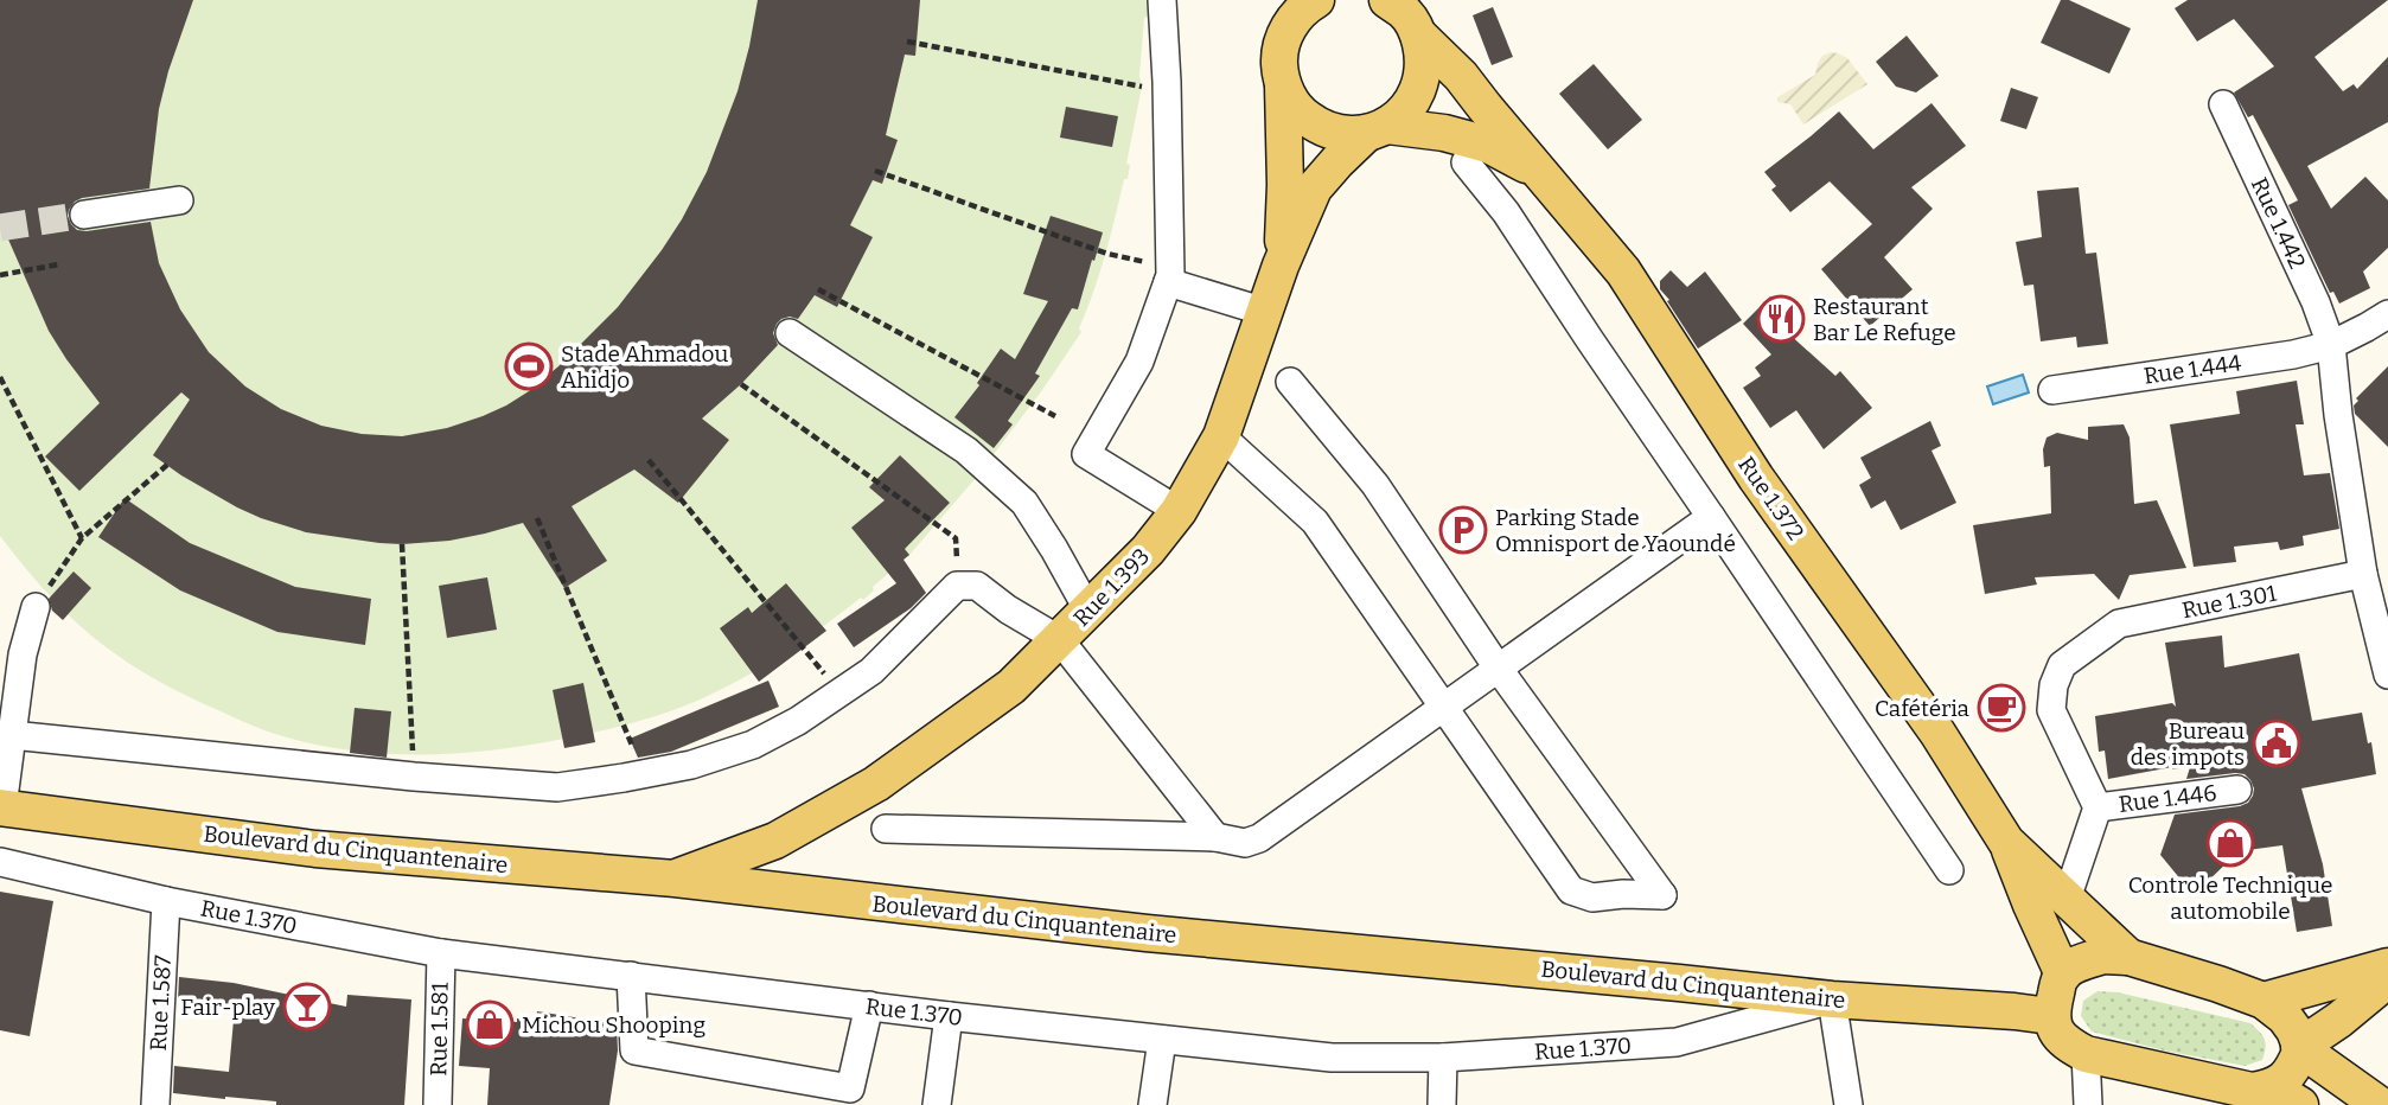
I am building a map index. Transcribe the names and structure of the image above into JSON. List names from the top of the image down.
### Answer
{
  "streets": {
    "main road": ["Rue 1.372", "Rue 1.393", "Boulevard du Cinquantenaire"],
    "street": [
      "Rue 1.442",
      "Rue 1.444",
      "Rue 1.301",
      "Rue 1.446",
      "Rue 1.370",
      "Rue 1.587",
      "Rue 1.581"
    ]
  },
  "crossings": [
    ["Rue 1.442", "Rue 1.444"],
    ["Rue 1.372", "Rue 1.393"],
    ["Rue 1.393", "Boulevard du Cinquantenaire"],
    ["Rue 1.301", "Rue 1.446"],
    ["Boulevard du Cinquantenaire", "Rue 1.370"],
    ["Rue 1.370", "Rue 1.587"],
    ["Rue 1.370", "Rue 1.581"]
  ],
  "places": {
    "restaurant": ["Restaurant Bar Le Refuge"],
    "sports": ["Stade Ahmadou Ahidjo"],
    "parking": ["Parking Stade Omnisport de Yaoundé"],
    "cafe": ["Cafétéria"],
    "public building": ["Bureau des impots"],
    "shop": ["Controle Technique automobile", "Michou Shooping"],
    "bar": ["Fair-play"]
  }
}
